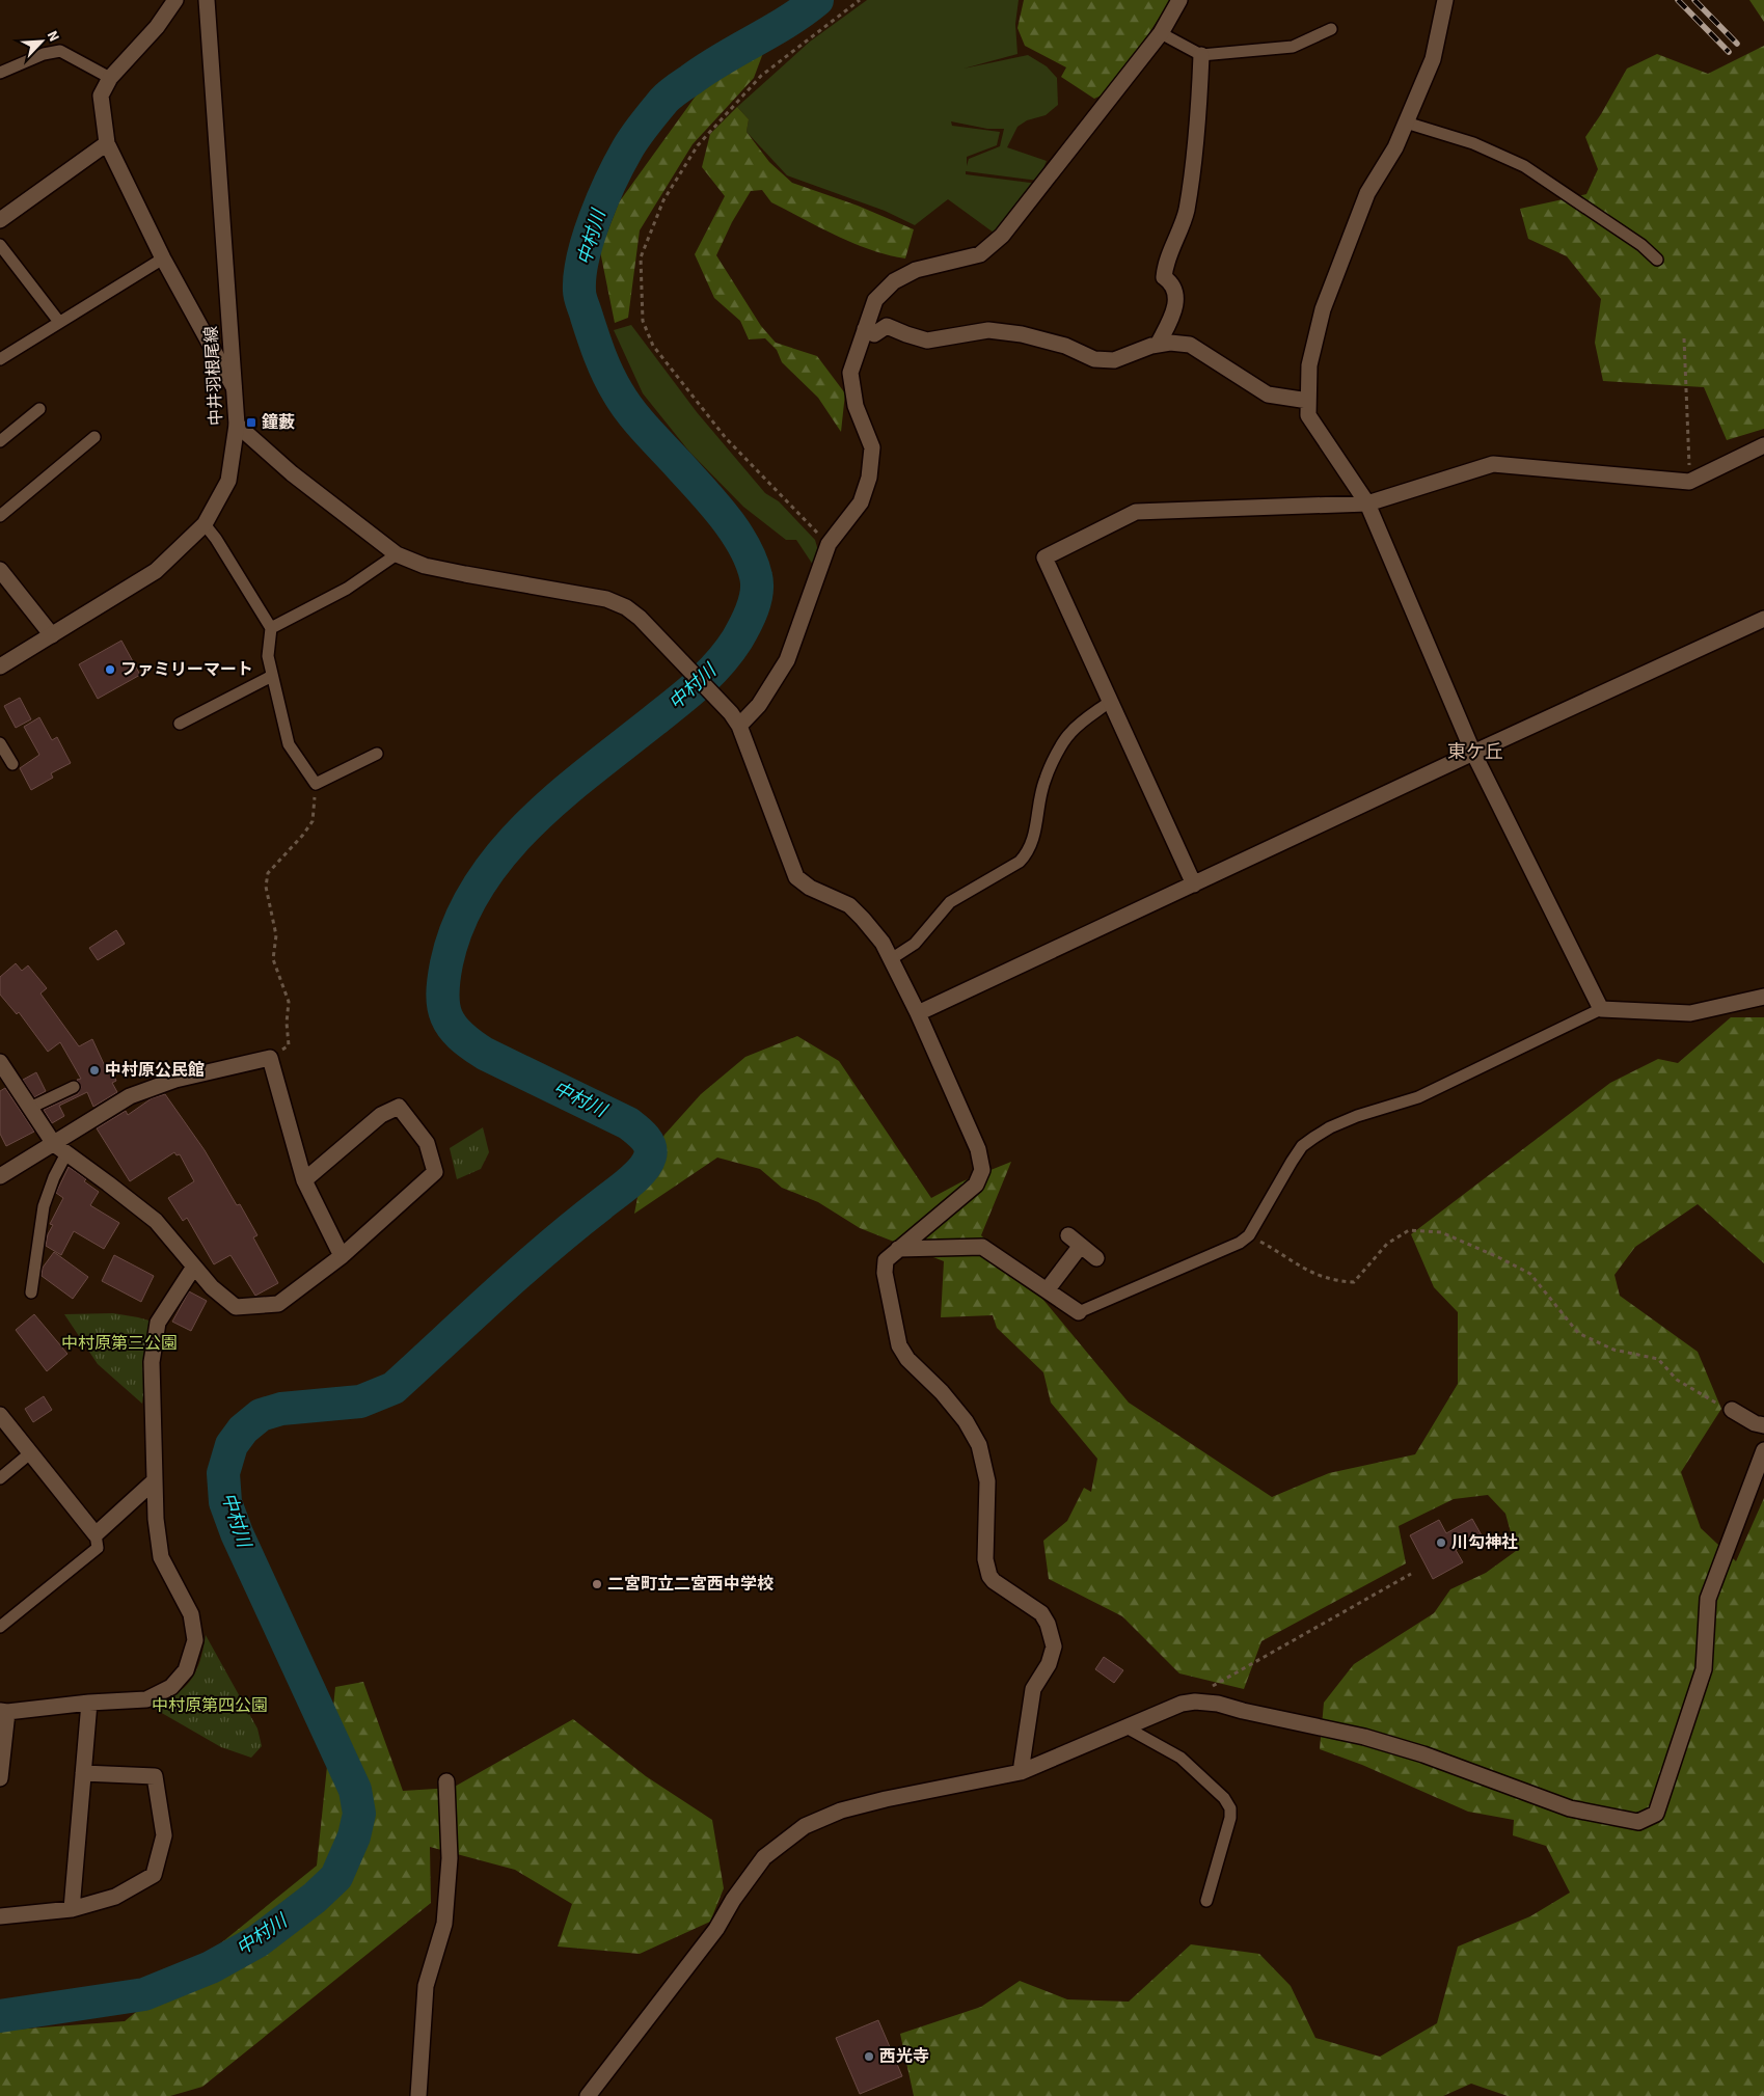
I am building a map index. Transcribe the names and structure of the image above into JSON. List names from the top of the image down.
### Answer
{
  "streets": {
    "street": ["中井羽根尾線"]
  },
  "districts": ["東ケ丘"],
  "water": ["中村川"],
  "parks": ["中村原第三公園", "中村原第四公園"],
  "places": {
    "transit": ["鐘藪"],
    "other": [
      "ファミリーマート",
      "中村原公民館",
      "川勾神社",
      "二宮町立二宮西中学校",
      "西光寺"
    ]
  },
  "north": "top right"
}
